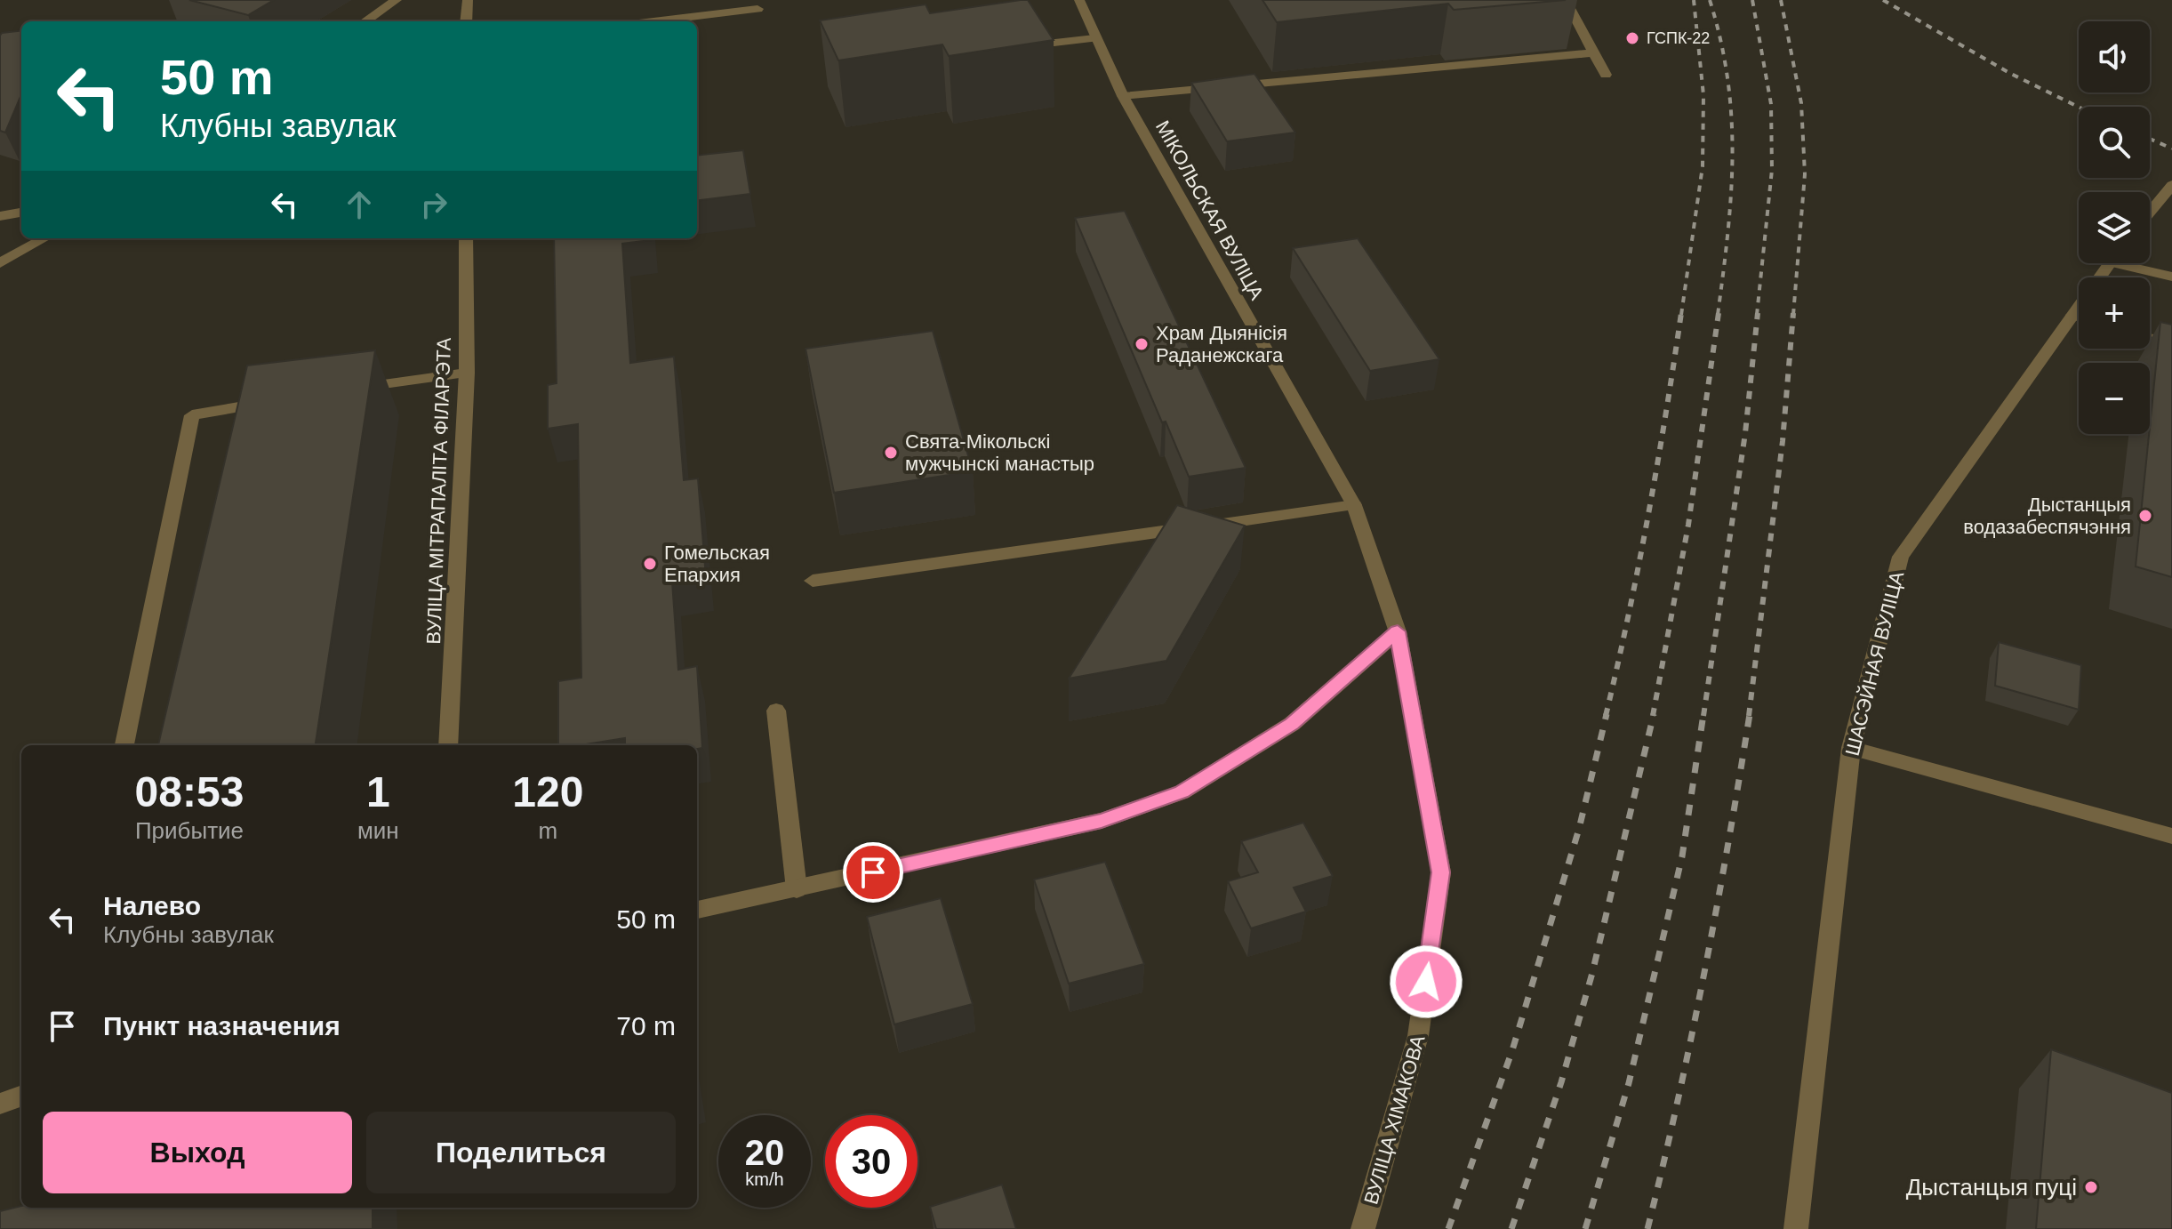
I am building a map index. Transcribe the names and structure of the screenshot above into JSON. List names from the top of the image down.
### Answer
{
  "streets": {
    "street": [
      "МІКОЛЬСКАЯ ВУЛІЦА",
      "ВУЛІЦА МІТРАПАЛІТА ФІЛАРЭТА",
      "ШАСЭЙНАЯ ВУЛІЦА",
      "ВУЛІЦА ХІМАКОВА"
    ]
  },
  "crossings": [
    ["МІКОЛЬСКАЯ ВУЛІЦА", "ВУЛІЦА ХІМАКОВА"]
  ],
  "places": [
    "ГСПК-22",
    "Храм Дыянісія Раданежскага",
    "Свята-Мікольскі мужчынскі манастыр",
    "Дыстанцыя водазабеспячэння",
    "Гомельская Епархия",
    "Дыстанцыя пуці"
  ],
  "page": {
    "map_buttons": ["+", "−"],
    "turn": ["50 m", "Клубны завулак"],
    "eta": [
      "08:53",
      "Прибытие",
      "1",
      "мин",
      "120",
      "m"
    ],
    "list": [
      {
        "name": "Налево",
        "note": "Клубны завулак",
        "value": "50 m"
      },
      {
        "name": "Пункт назначения",
        "value": "70 m"
      }
    ],
    "buttons": ["Выход", "Поделиться"],
    "speed": "20 km/h",
    "limit": "30"
  }
}
